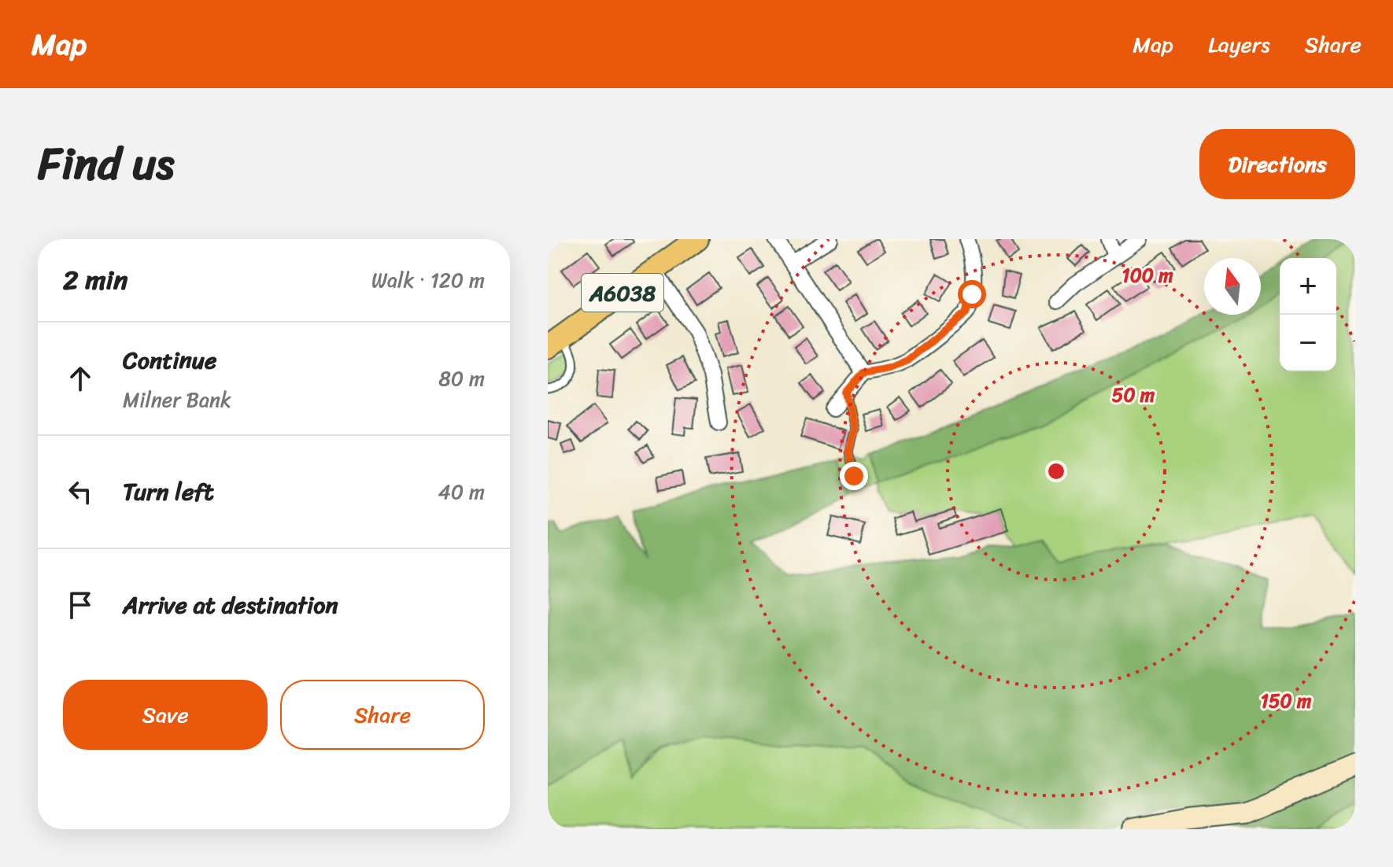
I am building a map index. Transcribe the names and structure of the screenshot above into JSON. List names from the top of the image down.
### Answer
{
  "streets": {
    "main road": ["A6038"]
  },
  "north": "top",
  "page": {
    "header": "Map",
    "nav": ["Map", "Layers", "Share"],
    "title": "Find us",
    "buttons": [
      "Directions",
      ["Save", "Share"]
    ],
    "heading": ["2 min", "Walk · 120 m"],
    "map_buttons": ["+", "−"],
    "list": [
      ["Continue", "Milner Bank", "80 m"],
      ["Turn left", "40 m"],
      "Arrive at destination"
    ]
  },
  "rings": ["100 m", "50 m", "150 m"]
}
